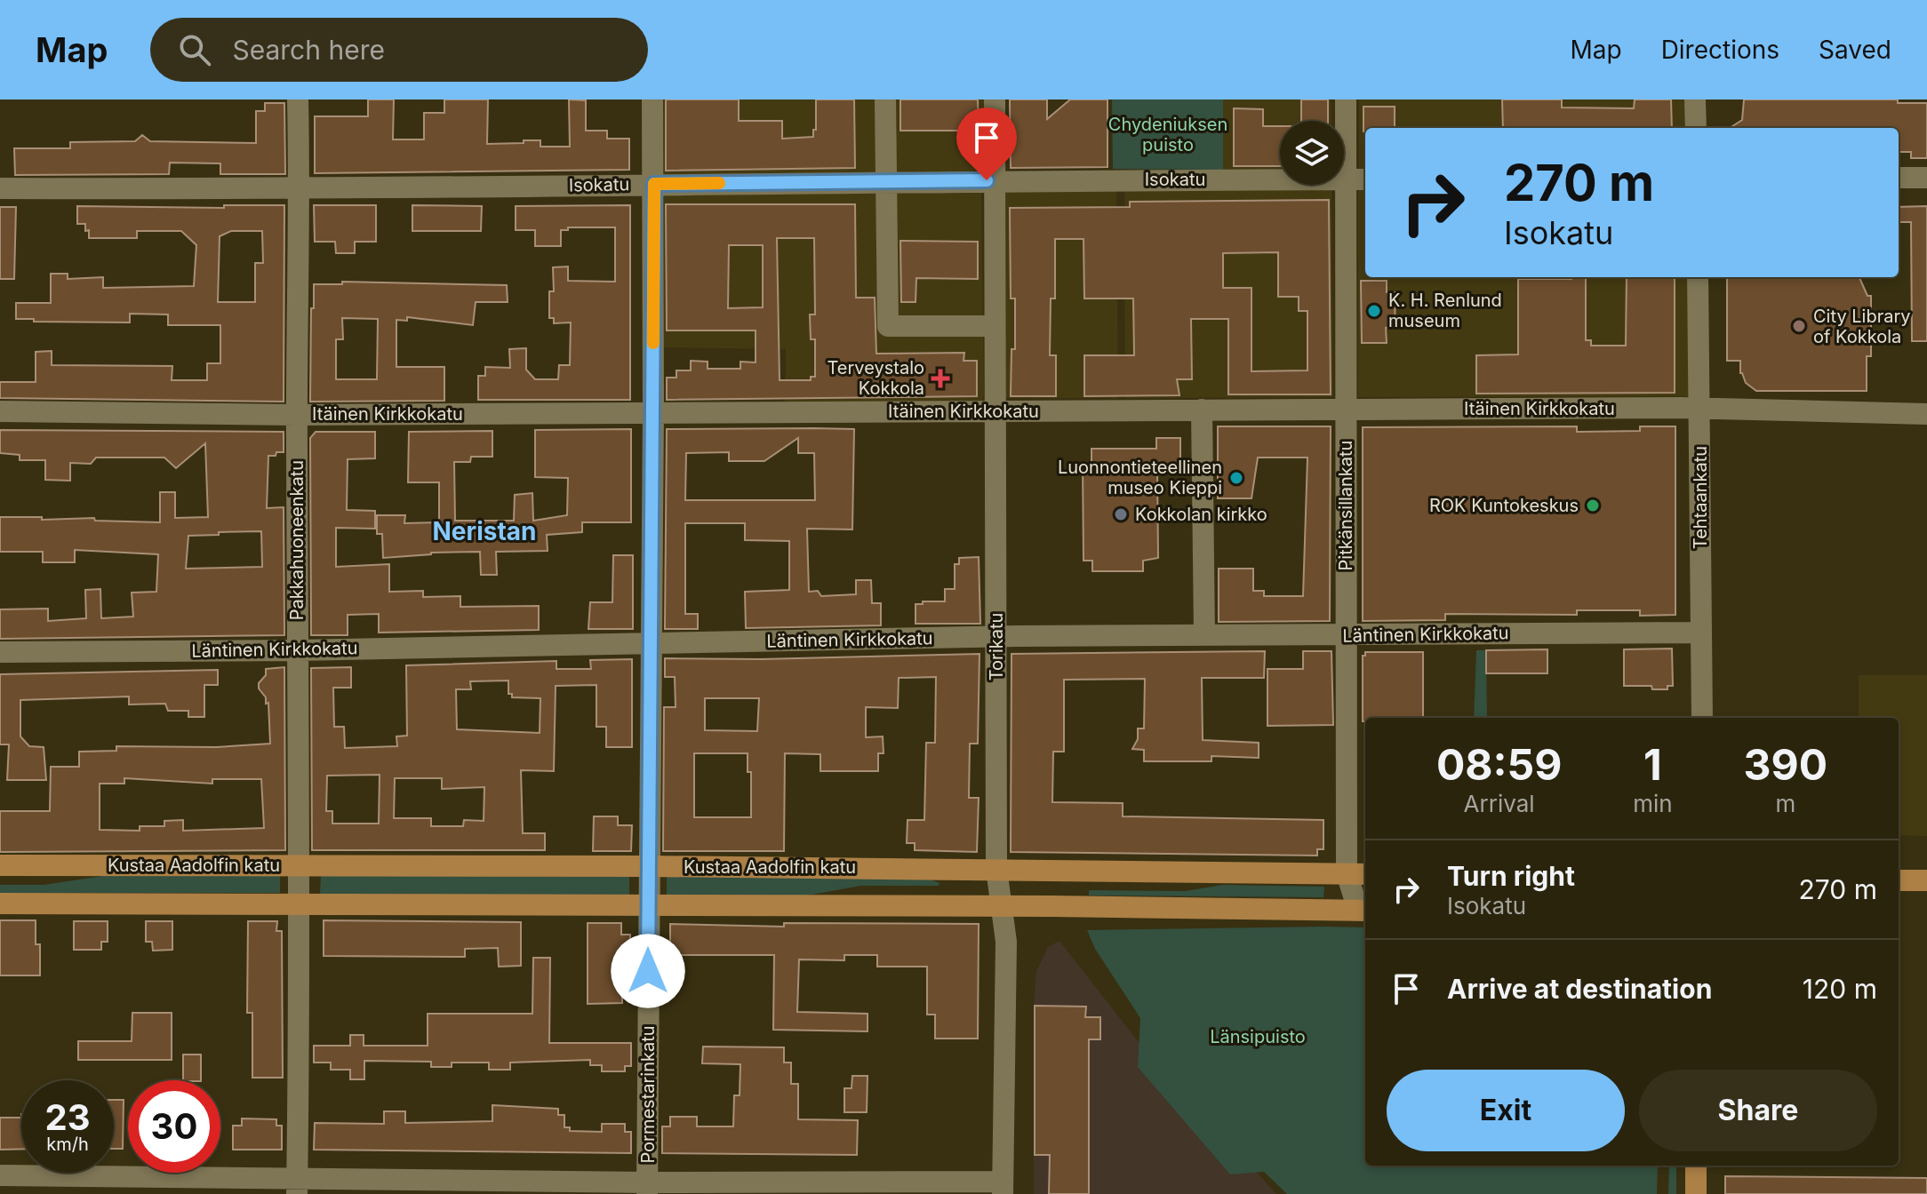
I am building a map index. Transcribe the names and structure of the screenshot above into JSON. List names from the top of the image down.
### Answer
{
  "streets": {
    "main road": ["Kustaa Aadolfin katu"],
    "street": [
      "Isokatu",
      "Itäinen Kirkkokatu",
      "Tehtaankatu",
      "Pitkänsillankatu",
      "Pakkahuoneenkatu",
      "Läntinen Kirkkokatu",
      "Torikatu",
      "Pormestarinkatu"
    ]
  },
  "crossings": [
    ["Isokatu", "Pitkänsillankatu"],
    ["Isokatu", "Pakkahuoneenkatu"],
    ["Isokatu", "Torikatu"],
    ["Isokatu", "Pormestarinkatu"],
    ["Itäinen Kirkkokatu", "Tehtaankatu"],
    ["Itäinen Kirkkokatu", "Pitkänsillankatu"],
    ["Itäinen Kirkkokatu", "Pakkahuoneenkatu"],
    ["Itäinen Kirkkokatu", "Torikatu"],
    ["Itäinen Kirkkokatu", "Pormestarinkatu"],
    ["Tehtaankatu", "Läntinen Kirkkokatu"],
    ["Pitkänsillankatu", "Läntinen Kirkkokatu"],
    ["Pitkänsillankatu", "Kustaa Aadolfin katu"],
    ["Pakkahuoneenkatu", "Läntinen Kirkkokatu"],
    ["Pakkahuoneenkatu", "Kustaa Aadolfin katu"],
    ["Läntinen Kirkkokatu", "Torikatu"],
    ["Läntinen Kirkkokatu", "Pormestarinkatu"],
    ["Torikatu", "Kustaa Aadolfin katu"],
    ["Kustaa Aadolfin katu", "Pormestarinkatu"]
  ],
  "districts": ["Neristan"],
  "parks": ["Chydeniuksen puisto", "Länsipuisto"],
  "places": {
    "other": [
      "K. H. Renlund museum",
      "City Library of Kokkola",
      "Luonnontieteellinen museo Kieppi",
      "ROK Kuntokeskus",
      "Kokkolan kirkko"
    ],
    "health": ["Terveystalo Kokkola"]
  },
  "page": {
    "header": "Map",
    "search": "Search here",
    "nav": ["Map", "Directions", "Saved"],
    "turn": ["270 m", "Isokatu"],
    "eta": [
      "08:59",
      "Arrival",
      "1",
      "min",
      "390",
      "m"
    ],
    "list": [
      {
        "name": "Turn right",
        "note": "Isokatu",
        "value": "270 m"
      },
      {
        "name": "Arrive at destination",
        "value": "120 m"
      }
    ],
    "buttons": ["Exit", "Share"],
    "speed": "23 km/h",
    "limit": "30"
  }
}
